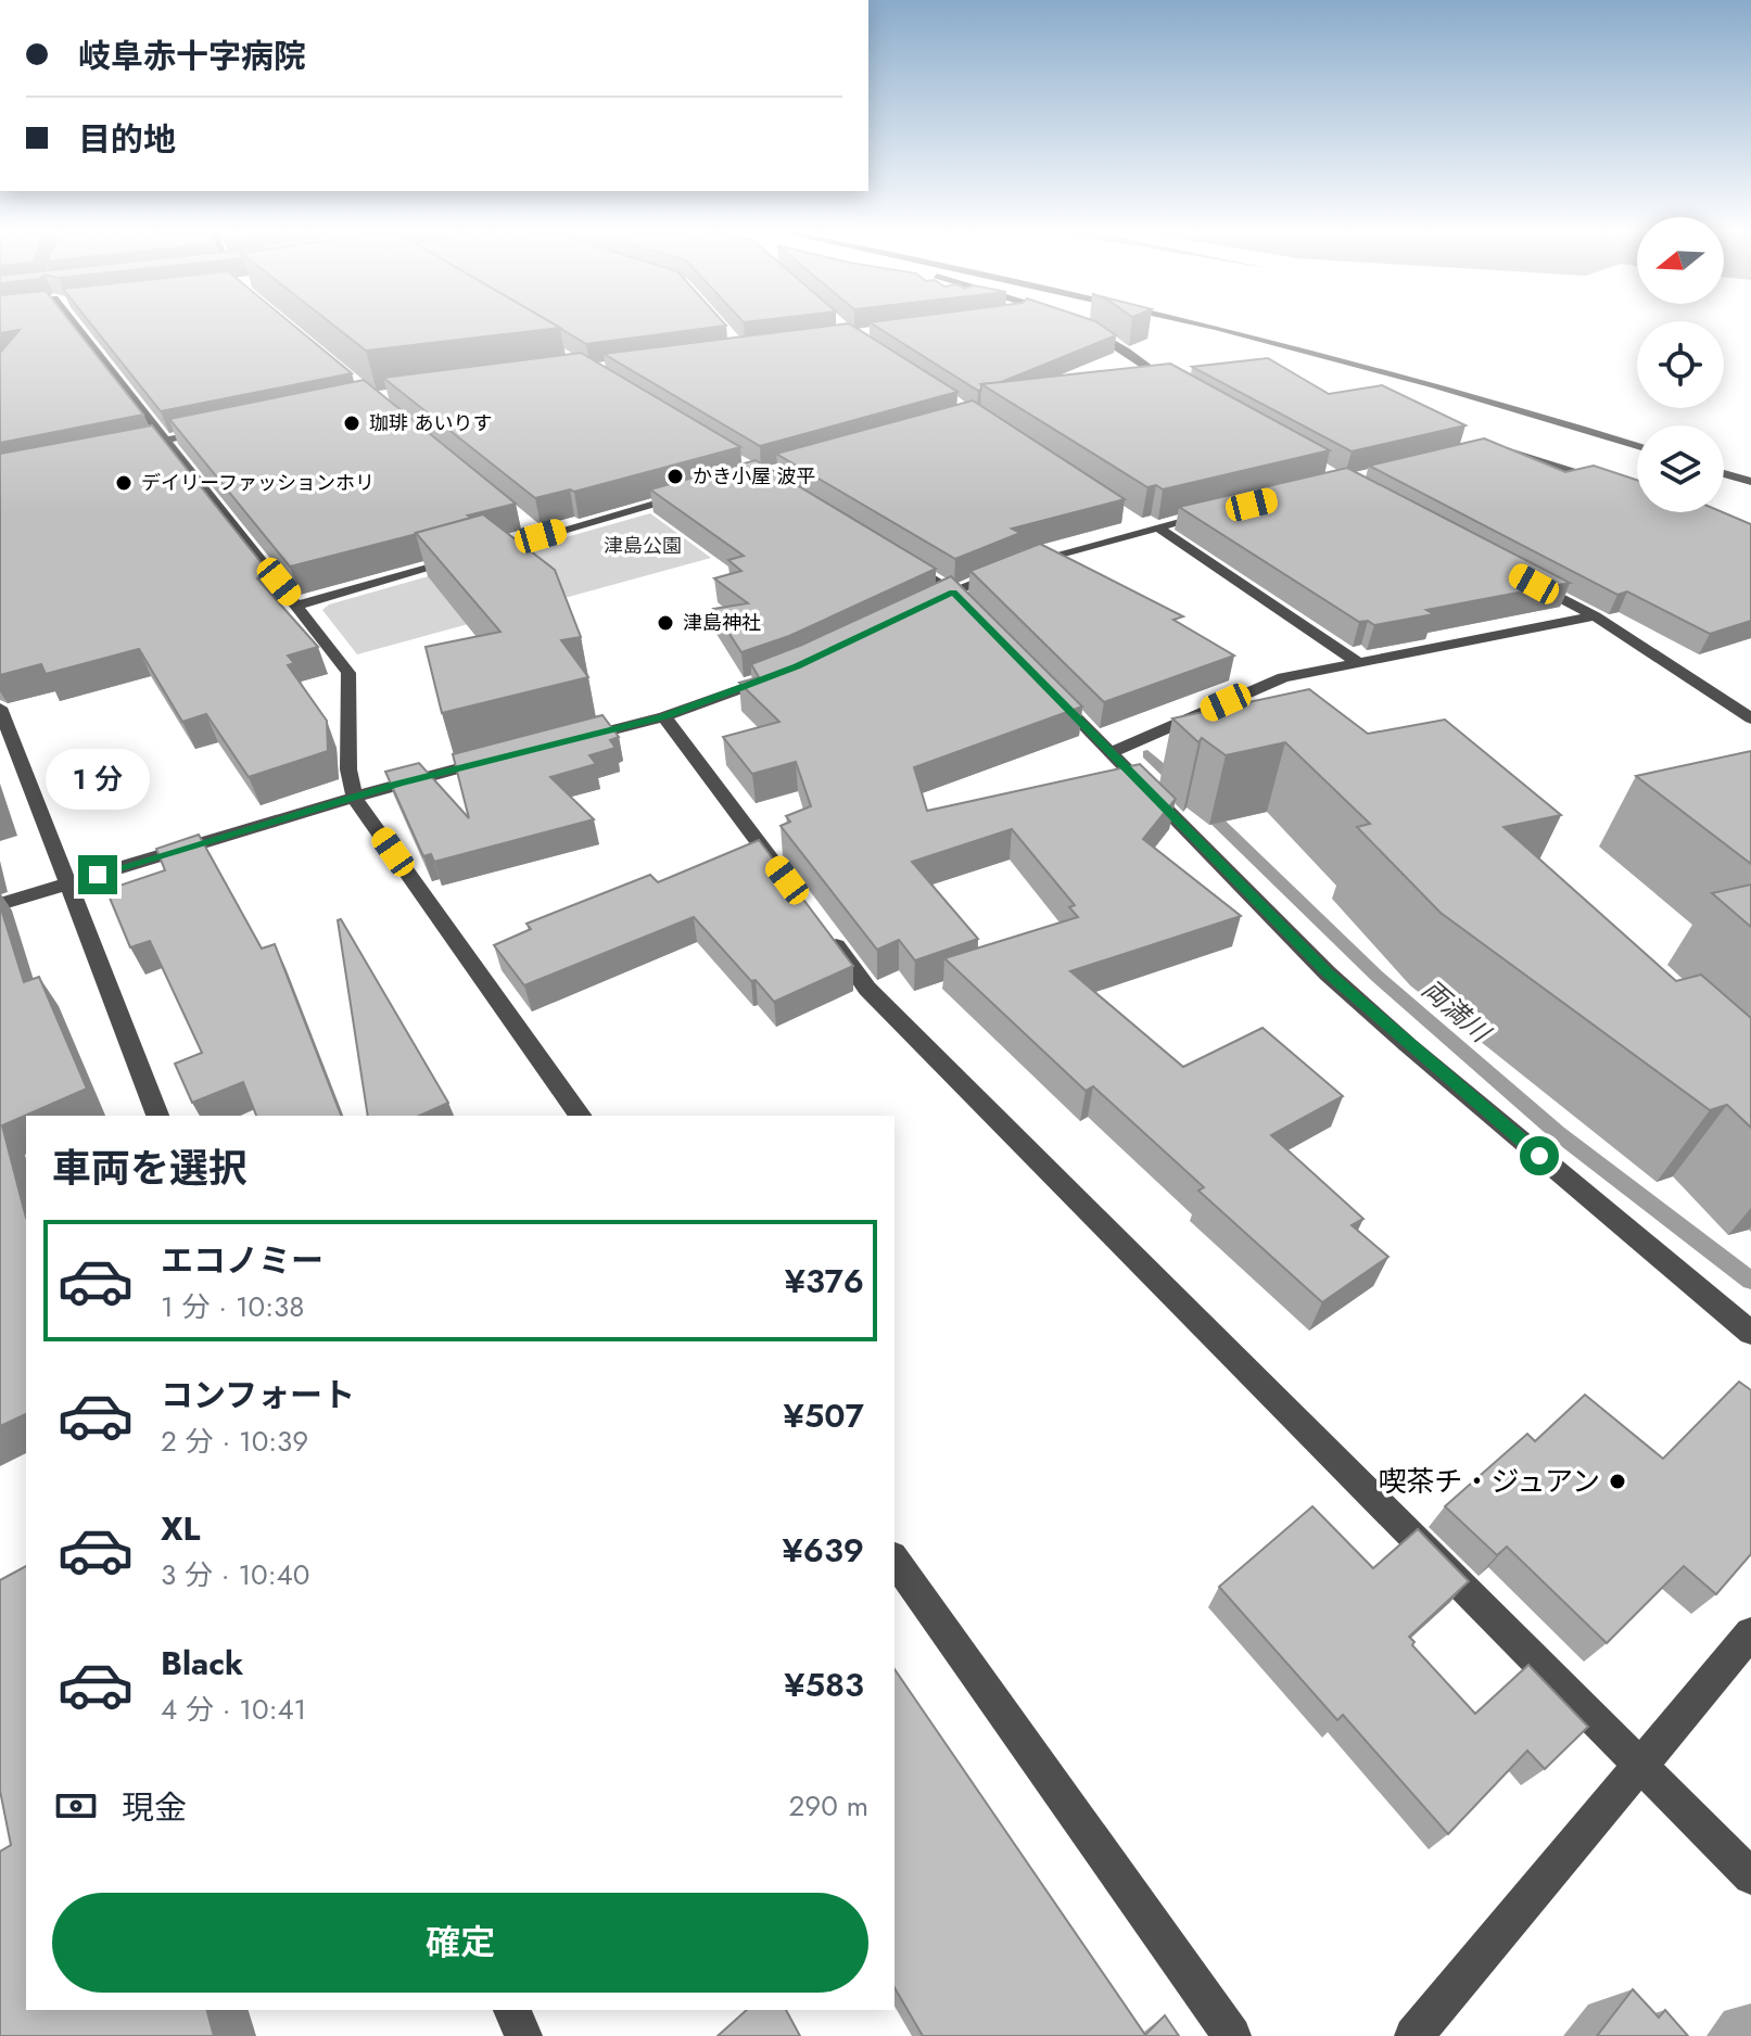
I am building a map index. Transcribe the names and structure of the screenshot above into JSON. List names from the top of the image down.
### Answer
{
  "water": ["両満川"],
  "parks": ["津島公園"],
  "places": [
    "珈琲 あいりす",
    "かき小屋 波平",
    "デイリーファッションホリ",
    "津島神社",
    "喫茶チ・ジュアン"
  ],
  "north": "left",
  "page": {
    "banner": ["岐阜赤十字病院", "目的地"],
    "bubble": "1 分",
    "heading": "車両を選択",
    "list": [
      {
        "name": "エコノミー",
        "note": "1 分 · 10:38",
        "value": "¥376"
      },
      {
        "name": "コンフォート",
        "note": "2 分 · 10:39",
        "value": "¥507"
      },
      {
        "name": "XL",
        "note": "3 分 · 10:40",
        "value": "¥639"
      },
      {
        "name": "Black",
        "note": "4 分 · 10:41",
        "value": "¥583"
      }
    ],
    "pay": ["現金", "290 m"],
    "buttons": "確定"
  }
}
